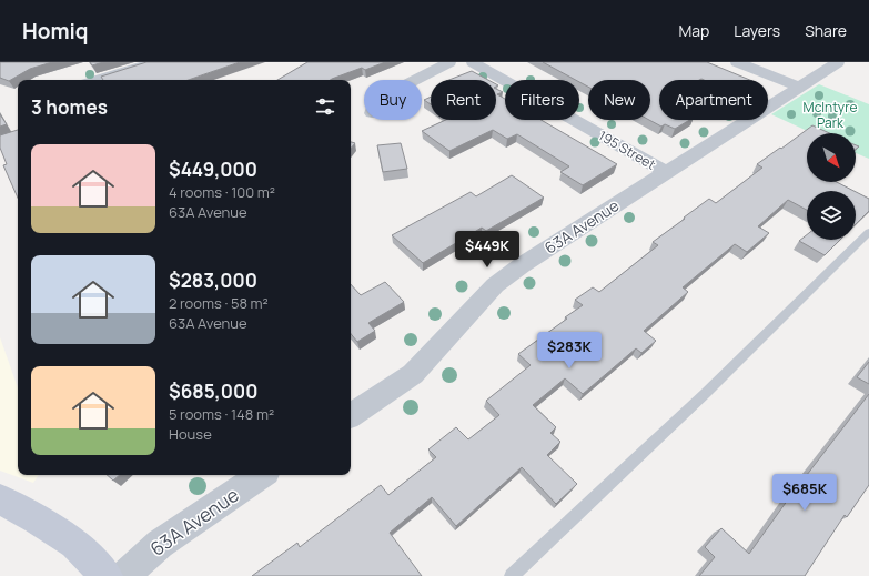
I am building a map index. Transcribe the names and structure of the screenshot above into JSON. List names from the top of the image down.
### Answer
{
  "streets": {
    "street": ["195 Street", "63A Avenue"]
  },
  "crossings": [
    ["195 Street", "63A Avenue"]
  ],
  "parks": ["McIntyre Park"],
  "north": "bottom right",
  "page": {
    "header": "Homiq",
    "nav": ["Map", "Layers", "Share"],
    "chip": [
      "Buy",
      "Rent",
      "Filters",
      "New",
      "Apartment"
    ],
    "heading": "3 homes",
    "list": [
      {
        "name": "$449,000",
        "note": "4 rooms · 100 m² · 63A Avenue"
      },
      {
        "name": "$283,000",
        "note": "2 rooms · 58 m² · 63A Avenue"
      },
      {
        "name": "$685,000",
        "note": "5 rooms · 148 m² · House"
      }
    ],
    "price": ["$449K", "$283K", "$685K"]
  }
}
